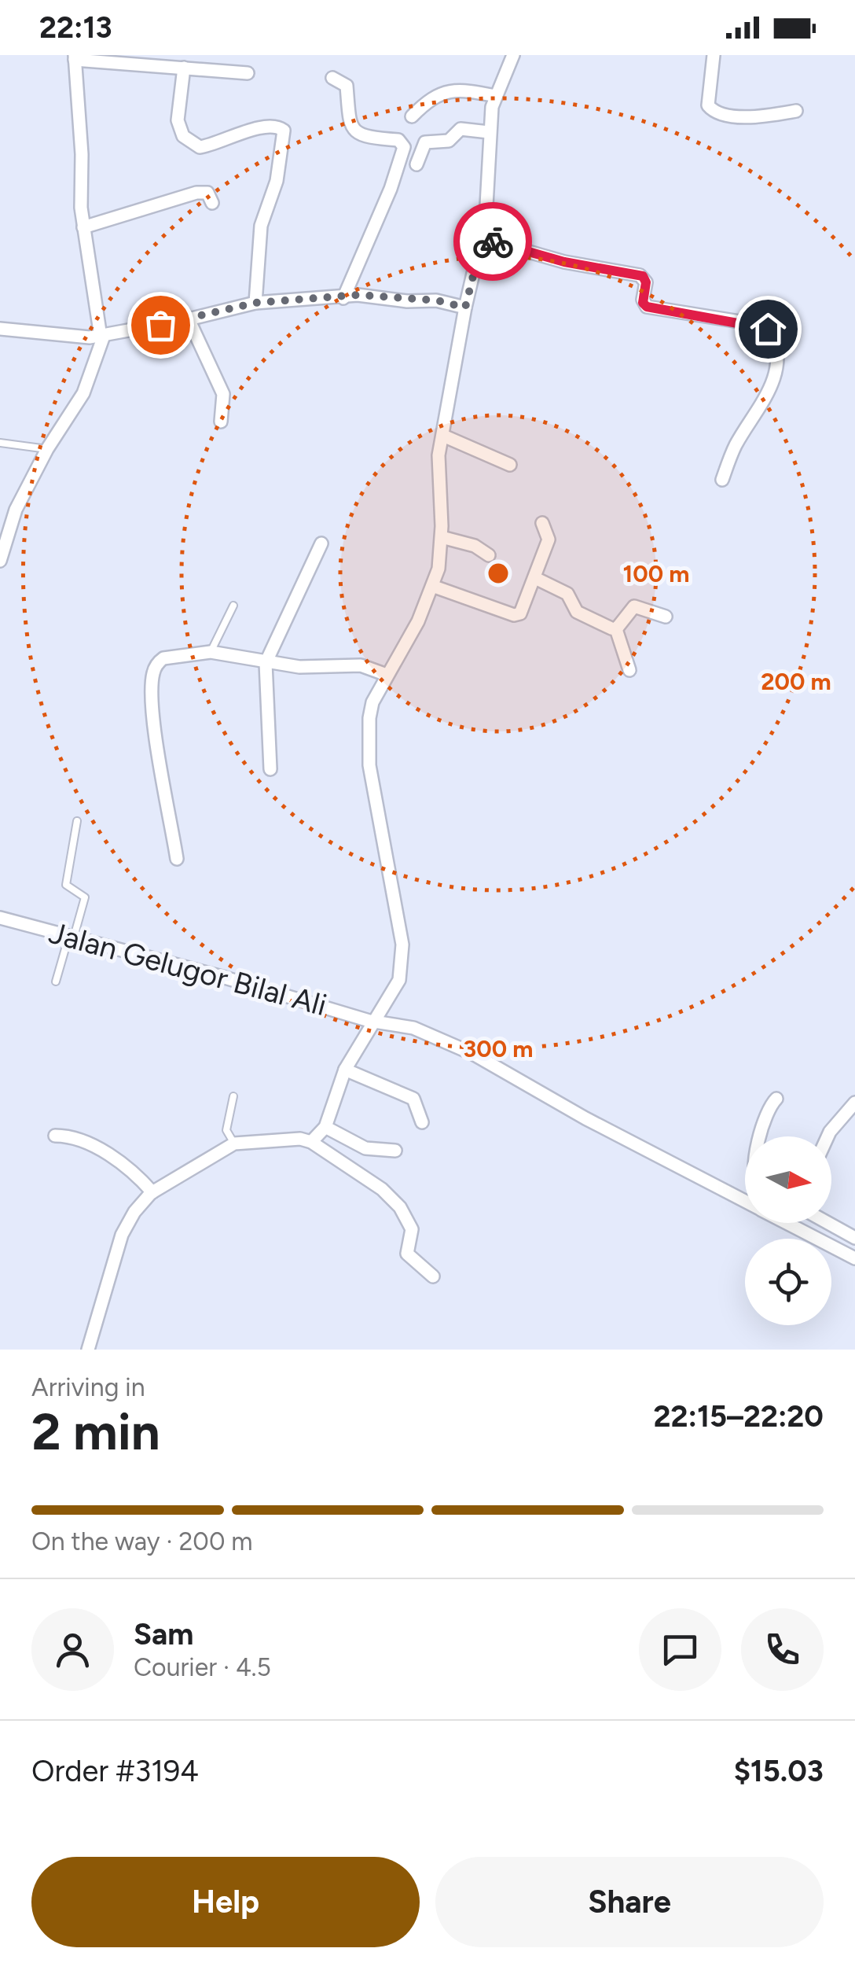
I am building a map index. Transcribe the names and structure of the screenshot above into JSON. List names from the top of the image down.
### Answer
{
  "streets": {
    "street": ["Jalan Gelugor Bilal Ali"]
  },
  "north": "right",
  "page": {
    "status": "22:13",
    "heading": ["2 min", "Arriving in", "22:15–22:20"],
    "panel": [
      "Sam",
      "Courier · 4.5",
      "Order #3194",
      "$15.03"
    ],
    "bar": "On the way · 200 m",
    "buttons": ["Help", "Share"]
  },
  "rings": ["100 m", "200 m", "300 m"]
}
